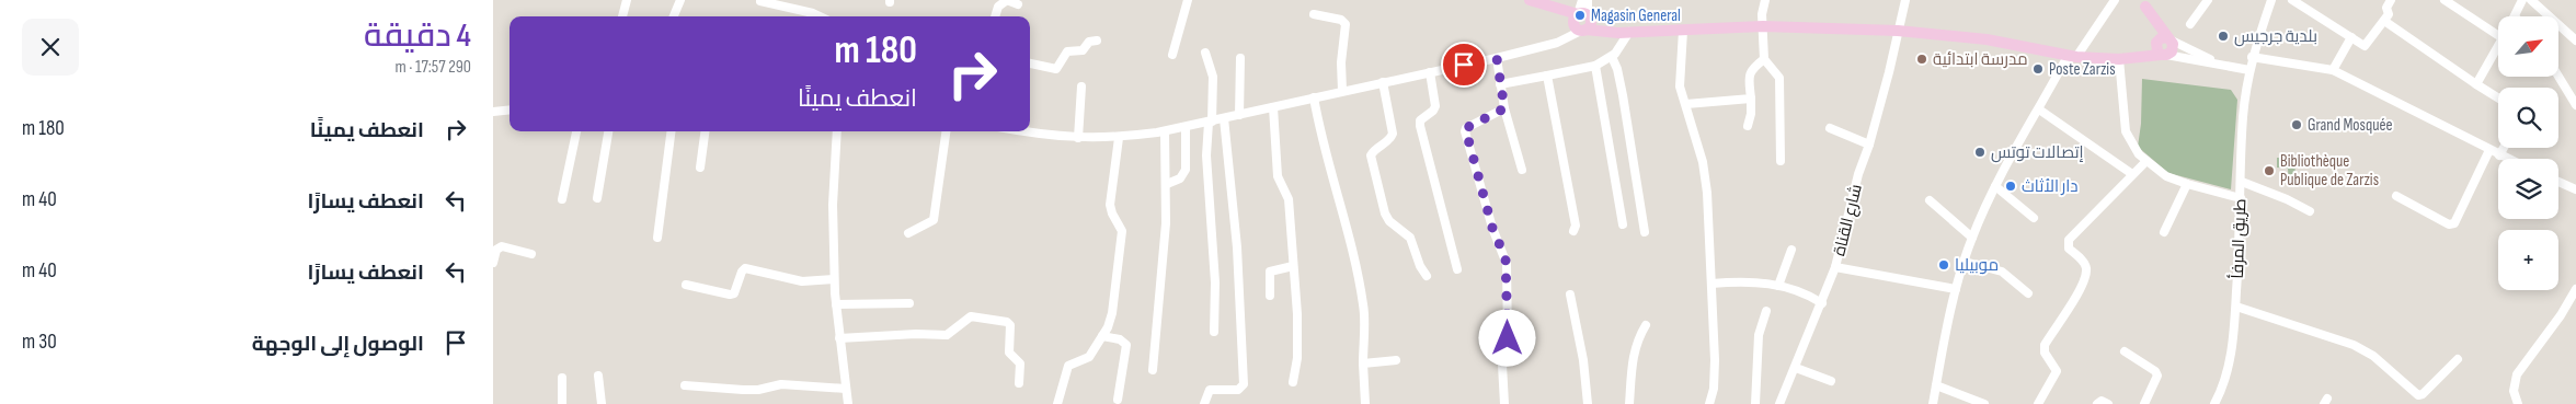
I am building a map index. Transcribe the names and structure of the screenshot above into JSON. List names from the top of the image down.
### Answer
{
  "streets": {
    "street": ["شارع القناة", "طريق المرفأ"]
  },
  "places": [
    "Magasin General",
    "بلدية جرجيس",
    "مدرسة ابتدائية",
    "Poste Zarzis",
    "Grand Mosquée",
    "إتصالات توتس",
    "Bibliothèque Publique de Zarzis",
    "دار الأثاث",
    "موبيليا"
  ],
  "north": "top right",
  "page": {
    "heading": ["4 دقيقة", "290 m · 17:57"],
    "map_buttons": "+",
    "turn": ["180 m", "انعطف يمينًا"],
    "list": [
      {
        "name": "انعطف يمينًا",
        "value": "180 m"
      },
      {
        "name": "انعطف يسارًا",
        "value": "40 m"
      },
      {
        "name": "انعطف يسارًا",
        "value": "40 m"
      },
      {
        "name": "الوصول إلى الوجهة",
        "value": "30 m"
      }
    ]
  }
}
